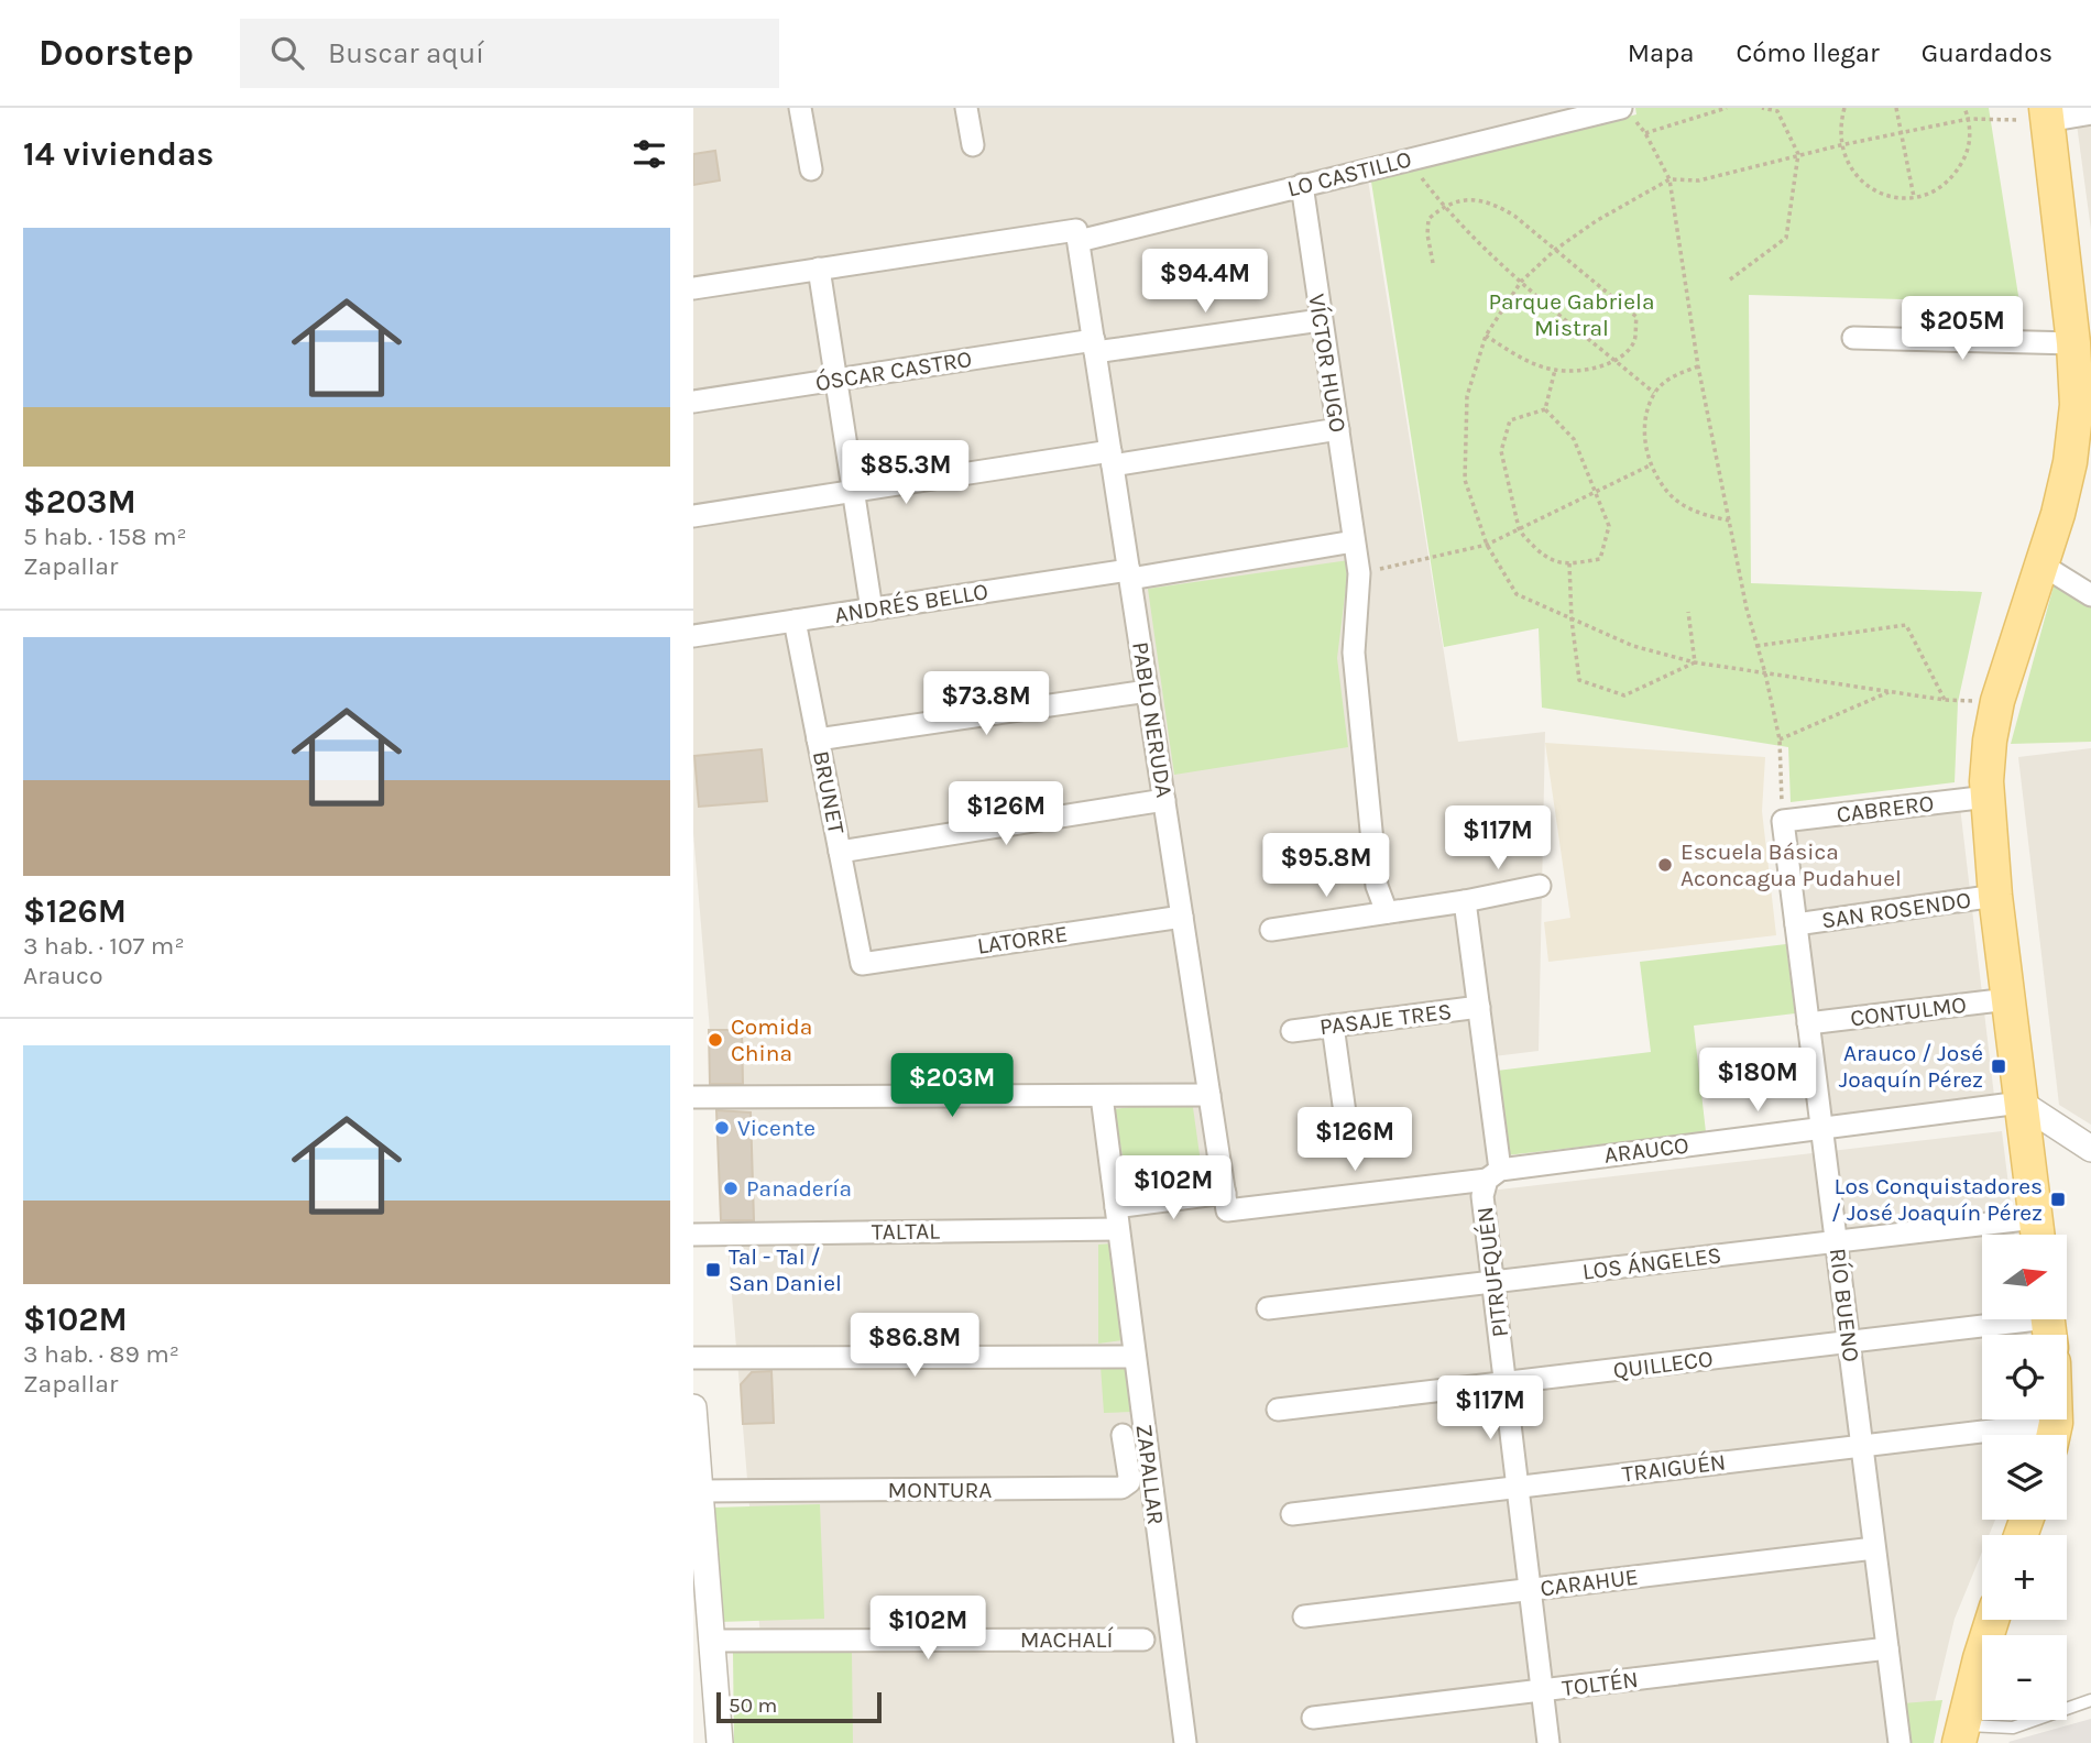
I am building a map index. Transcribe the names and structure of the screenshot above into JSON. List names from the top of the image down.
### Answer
{
  "streets": {
    "street": [
      "LO CASTILLO",
      "VÍCTOR HUGO",
      "ÓSCAR CASTRO",
      "ANDRÉS BELLO",
      "PABLO NERUDA",
      "BRUNET",
      "CABRERO",
      "SAN ROSENDO",
      "LATORRE",
      "CONTULMO",
      "PASAJE TRES",
      "ARAUCO",
      "TALTAL",
      "LOS ÁNGELES",
      "PITRUFQUÉN",
      "RÍO BUENO",
      "QUILLECO",
      "TRAIGUÉN",
      "ZAPALLAR",
      "MONTURA",
      "CARAHUE",
      "MACHALÍ",
      "TOLTÉN"
    ]
  },
  "crossings": [
    ["LO CASTILLO", "VÍCTOR HUGO"],
    ["LO CASTILLO", "PABLO NERUDA"],
    ["VÍCTOR HUGO", "ÓSCAR CASTRO"],
    ["VÍCTOR HUGO", "ANDRÉS BELLO"],
    ["ÓSCAR CASTRO", "PABLO NERUDA"],
    ["ANDRÉS BELLO", "PABLO NERUDA"],
    ["ANDRÉS BELLO", "BRUNET"],
    ["PABLO NERUDA", "LATORRE"],
    ["PABLO NERUDA", "ARAUCO"],
    ["BRUNET", "LATORRE"],
    ["CABRERO", "RÍO BUENO"],
    ["SAN ROSENDO", "RÍO BUENO"],
    ["CONTULMO", "RÍO BUENO"],
    ["PASAJE TRES", "PITRUFQUÉN"],
    ["ARAUCO", "PITRUFQUÉN"],
    ["ARAUCO", "RÍO BUENO"],
    ["TALTAL", "ZAPALLAR"],
    ["LOS ÁNGELES", "PITRUFQUÉN"],
    ["LOS ÁNGELES", "RÍO BUENO"],
    ["PITRUFQUÉN", "QUILLECO"],
    ["PITRUFQUÉN", "TRAIGUÉN"],
    ["PITRUFQUÉN", "CARAHUE"],
    ["PITRUFQUÉN", "TOLTÉN"],
    ["RÍO BUENO", "QUILLECO"],
    ["RÍO BUENO", "TRAIGUÉN"],
    ["RÍO BUENO", "CARAHUE"],
    ["RÍO BUENO", "TOLTÉN"]
  ],
  "parks": ["Parque Gabriela Mistral"],
  "places": {
    "other": [
      "Escuela Básica Aconcagua Pudahuel",
      "Comida China",
      "Vicente",
      "Panadería"
    ],
    "transit": ["Arauco / José Joaquín Pérez", "Los Conquistadores / José Joaquín Pérez", "Tal - Tal / San Daniel"]
  },
  "scale_bar": "50 m",
  "north": "right",
  "page": {
    "header": "Doorstep",
    "search": "Buscar aquí",
    "nav": ["Mapa", "Cómo llegar", "Guardados"],
    "heading": "14 viviendas",
    "list": [
      {
        "name": "$203M",
        "note": "5 hab. · 158 m² · Zapallar"
      },
      {
        "name": "$126M",
        "note": "3 hab. · 107 m² · Arauco"
      },
      {
        "name": "$102M",
        "note": "3 hab. · 89 m² · Zapallar"
      }
    ],
    "price": [
      "$94.4M",
      "$205M",
      "$85.3M",
      "$73.8M",
      "$126M",
      "$117M",
      "$95.8M",
      "$180M",
      "$203M",
      "$126M",
      "$102M",
      "$86.8M",
      "$117M",
      "$102M"
    ],
    "map_buttons": ["+", "−"],
    "scale": "50 m"
  }
}
